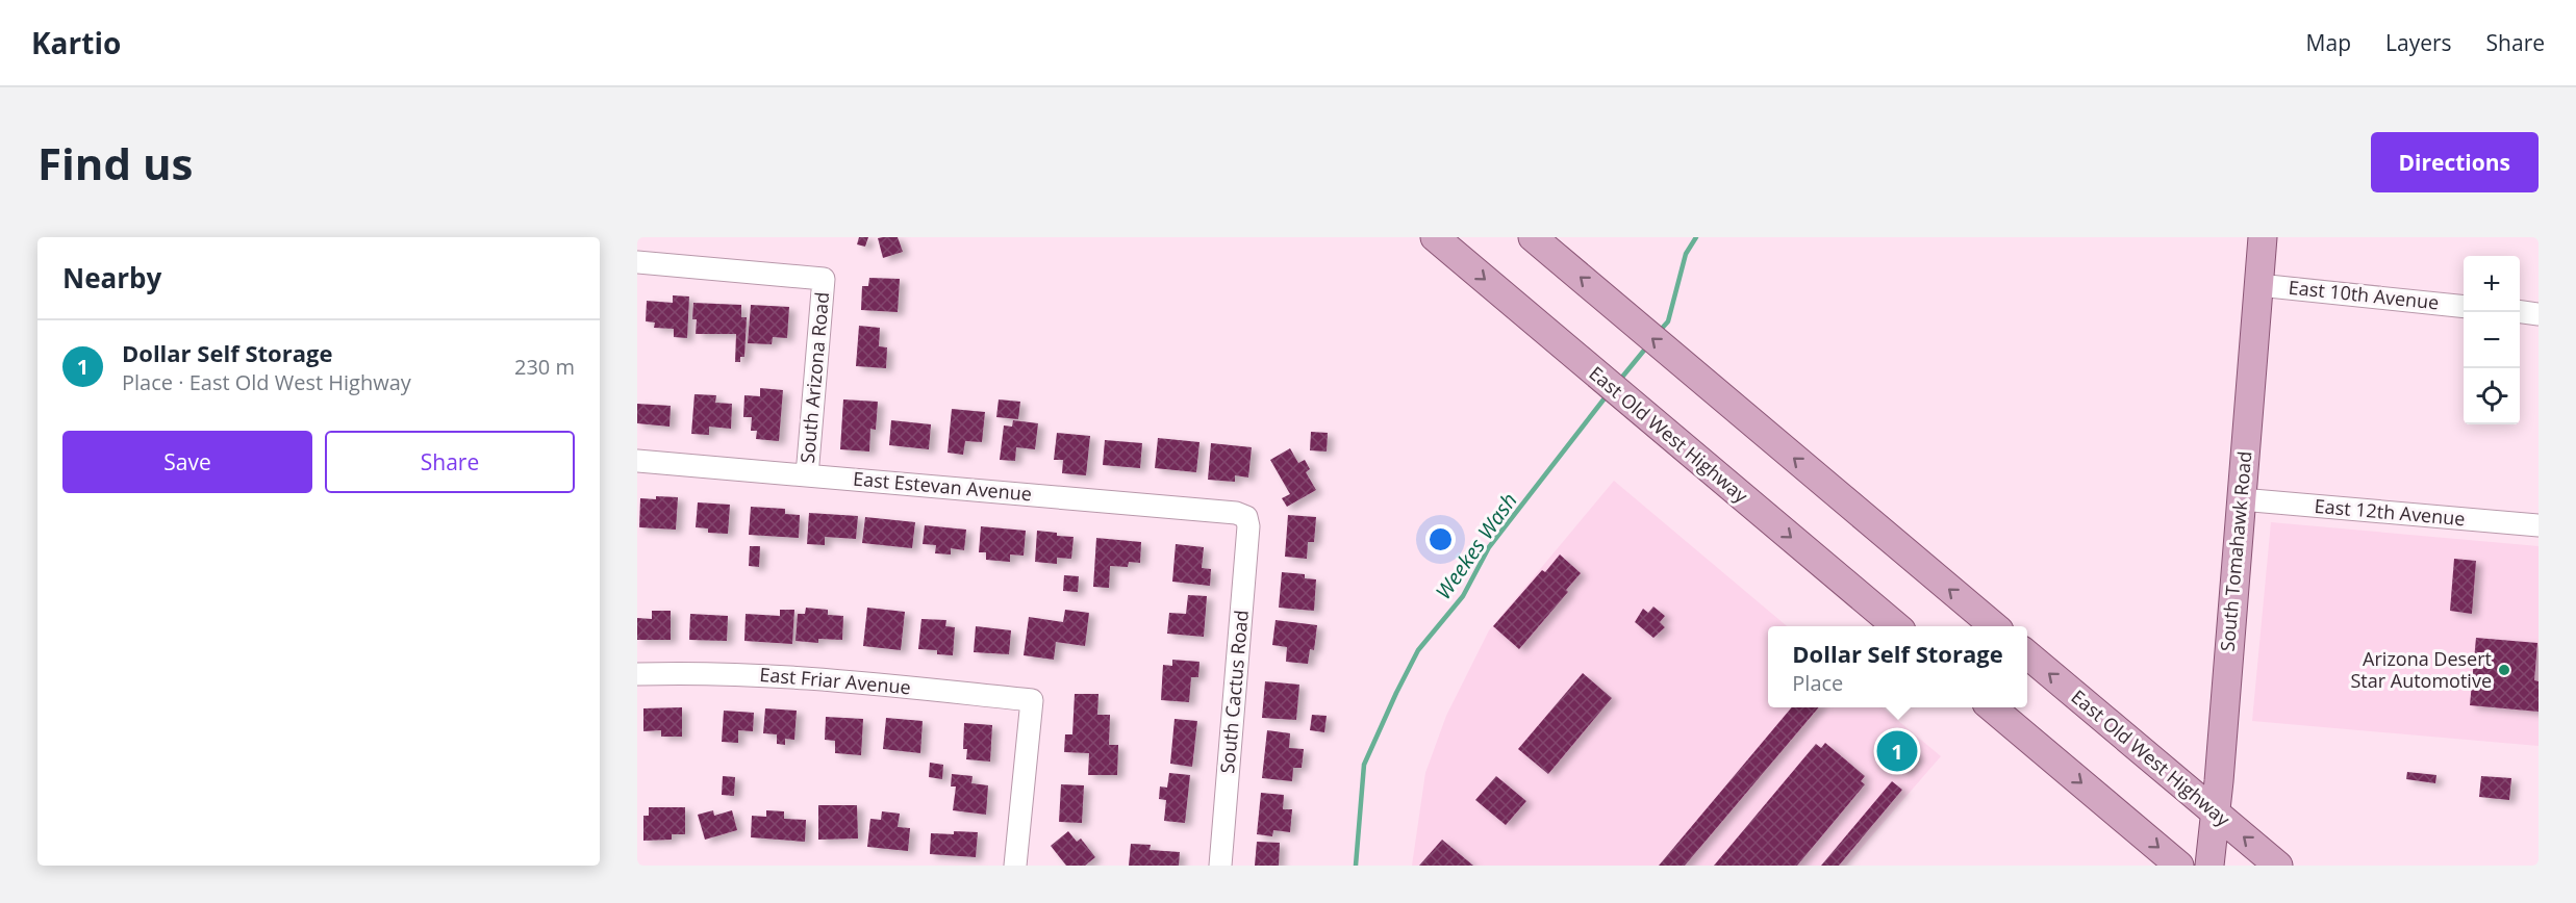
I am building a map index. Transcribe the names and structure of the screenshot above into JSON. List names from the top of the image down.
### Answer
{
  "streets": {
    "main road": ["East Old West Highway", "South Tomahawk Road"],
    "street": [
      "East 10th Avenue",
      "South Arizona Road",
      "East Estevan Avenue",
      "East 12th Avenue",
      "East Friar Avenue",
      "South Cactus Road"
    ]
  },
  "crossings": [
    ["East 10th Avenue", "South Tomahawk Road"],
    ["South Arizona Road", "East Estevan Avenue"],
    ["East Old West Highway", "South Tomahawk Road"],
    ["East Estevan Avenue", "South Cactus Road"],
    ["East 12th Avenue", "South Tomahawk Road"]
  ],
  "water": ["Weekes Wash"],
  "places": ["Arizona Desert Star Automotive"],
  "page": {
    "header": "Kartio",
    "nav": ["Map", "Layers", "Share"],
    "buttons": [
      "Directions",
      ["Save", "Share"]
    ],
    "title": "Find us",
    "heading": "Nearby",
    "map_buttons": ["+", "−"],
    "list": [
      {
        "mark": "1",
        "name": "Dollar Self Storage",
        "note": "Place · East Old West Highway",
        "value": "230 m"
      }
    ],
    "popup": ["Dollar Self Storage", "Place"],
    "pins": "1"
  }
}
